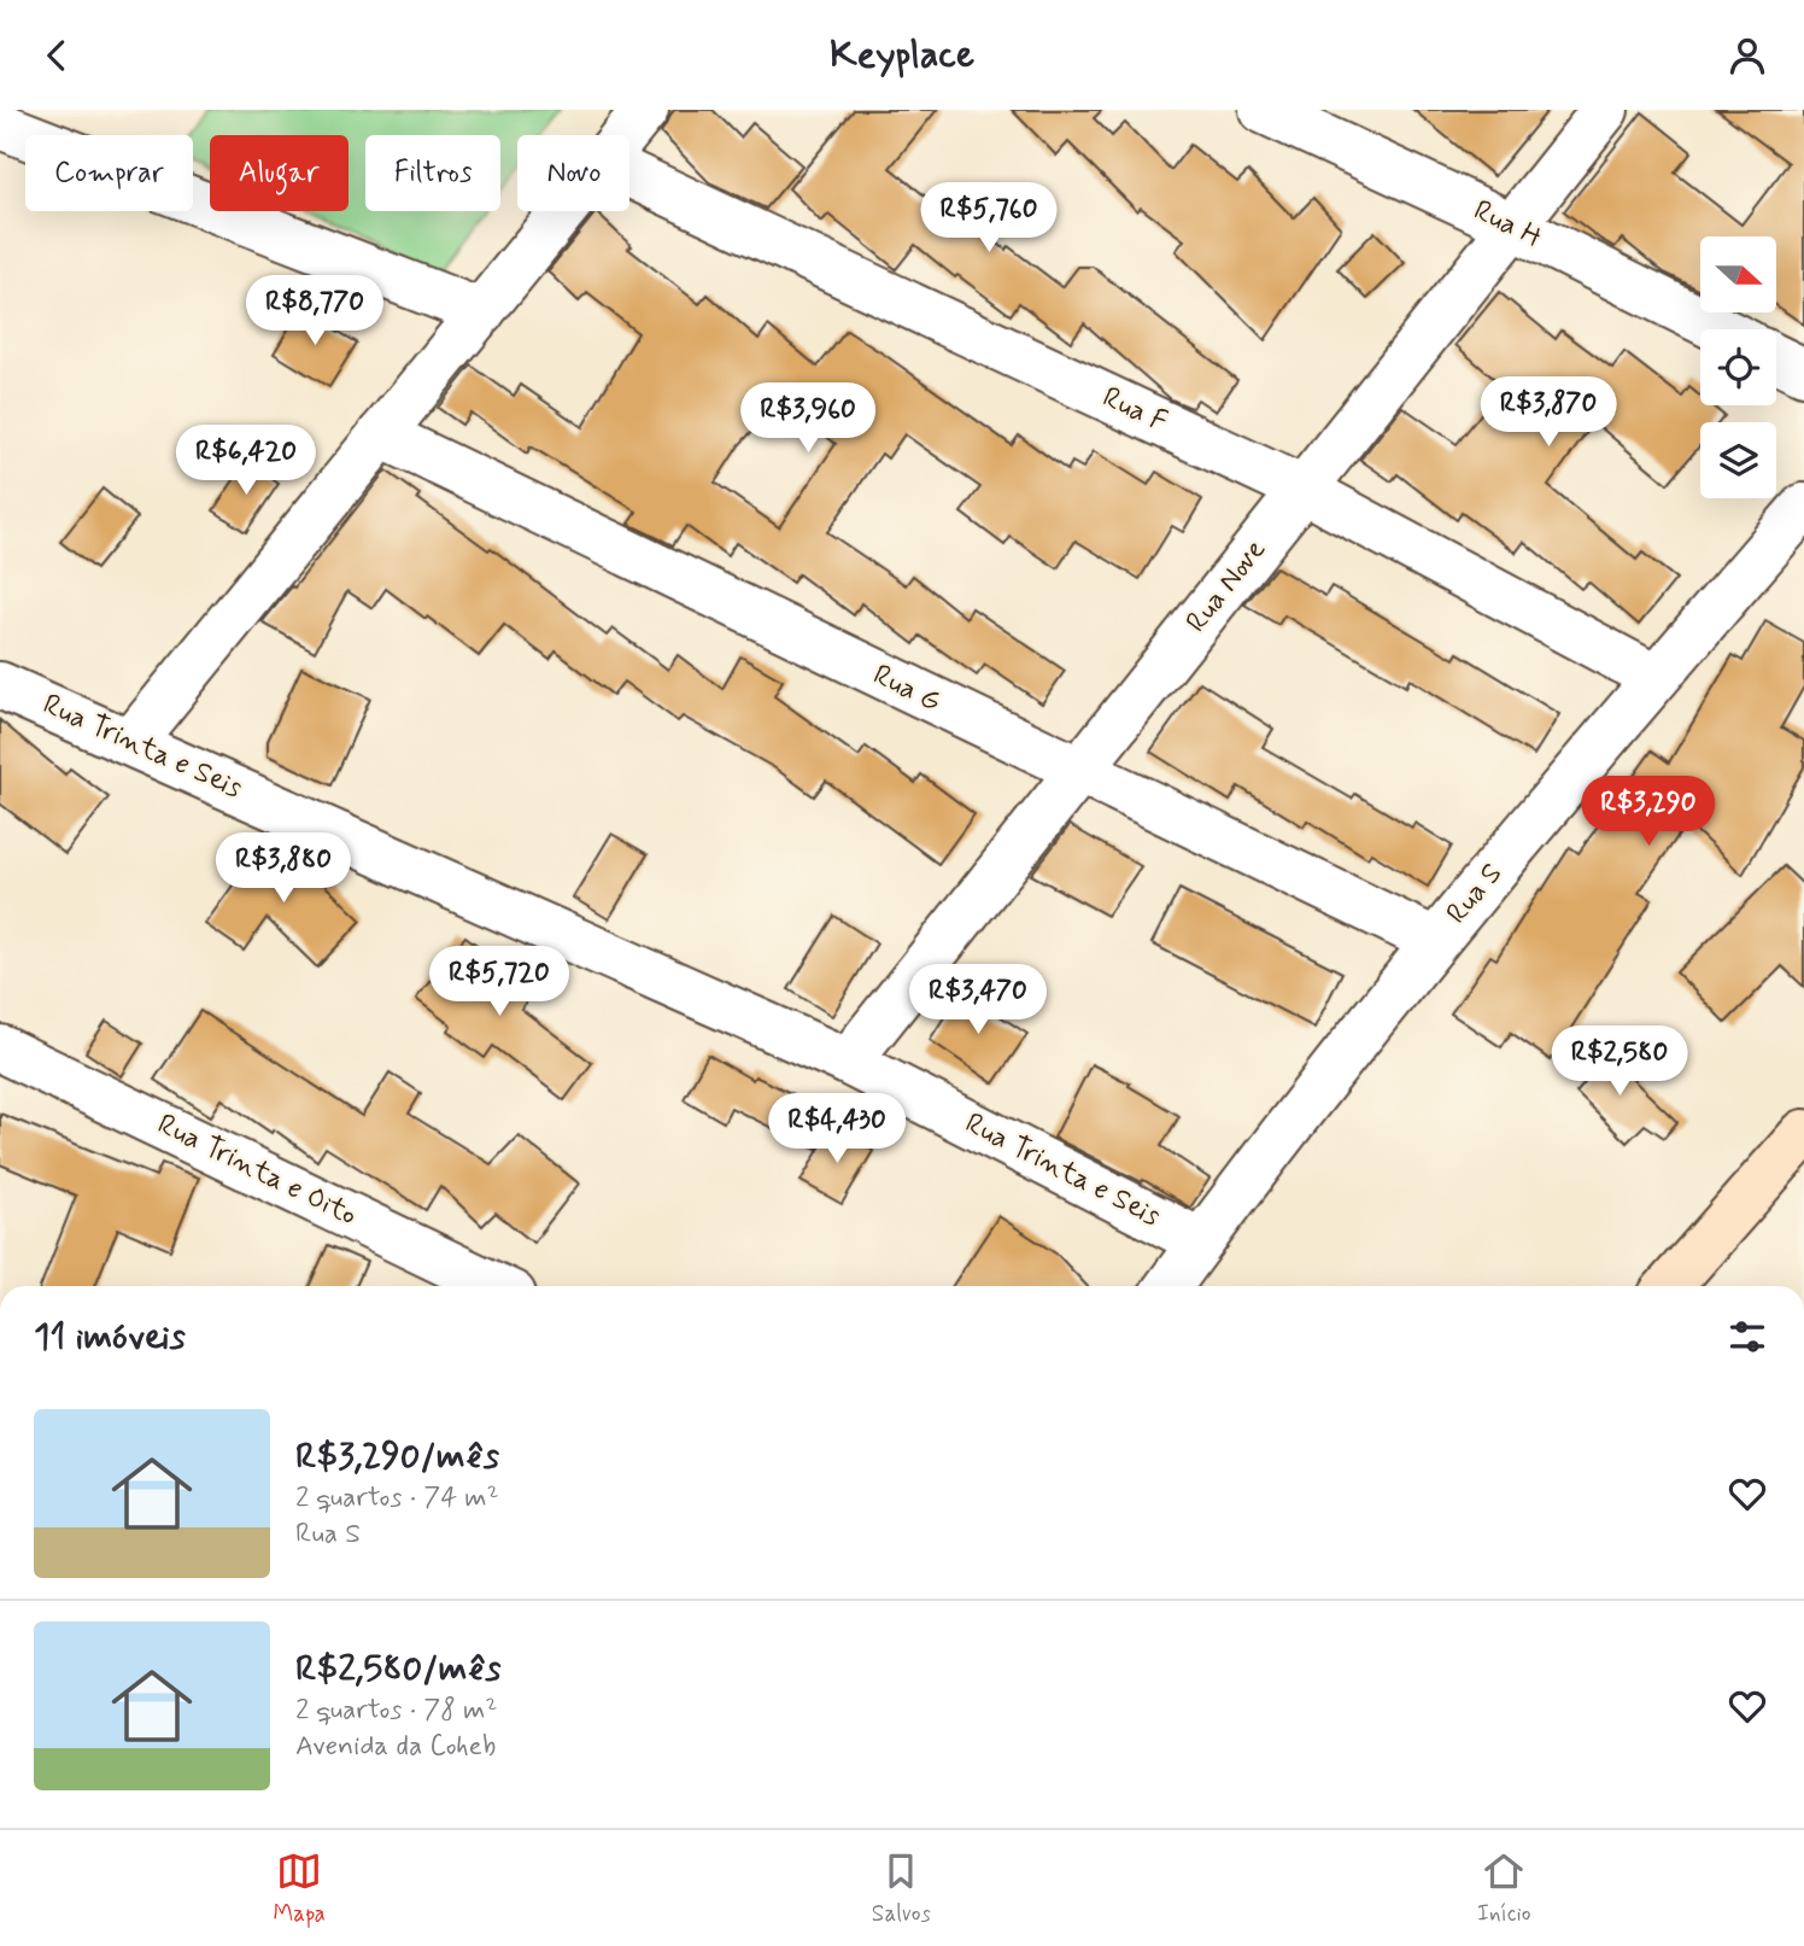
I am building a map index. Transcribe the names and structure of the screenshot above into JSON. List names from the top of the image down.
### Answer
{
  "streets": {
    "street": [
      "Rua H",
      "Rua F",
      "Rua Nove",
      "Rua G",
      "Rua Trinta e Seis",
      "Rua S",
      "Rua Trinta e Oito"
    ]
  },
  "crossings": [
    ["Rua H", "Rua Nove"],
    ["Rua F", "Rua Nove"],
    ["Rua F", "Rua S"],
    ["Rua Nove", "Rua G"],
    ["Rua Nove", "Rua Trinta e Seis"],
    ["Rua G", "Rua S"],
    ["Rua Trinta e Seis", "Rua S"]
  ],
  "north": "right",
  "page": {
    "header": "Keyplace",
    "chip": [
      "Comprar",
      "Alugar",
      "Filtros",
      "Novo"
    ],
    "price": [
      "R$5,760",
      "R$8,770",
      "R$3,870",
      "R$3,960",
      "R$6,420",
      "R$3,290",
      "R$3,880",
      "R$5,720",
      "R$3,470",
      "R$2,580",
      "R$4,430"
    ],
    "heading": "11 imóveis",
    "list": [
      {
        "name": "R$3,290/mês",
        "note": "2 quartos · 74 m² · Rua S"
      },
      {
        "name": "R$2,580/mês",
        "note": "2 quartos · 78 m² · Avenida da Coheb"
      }
    ],
    "tabs": ["Mapa", "Salvos", "Início"]
  }
}
